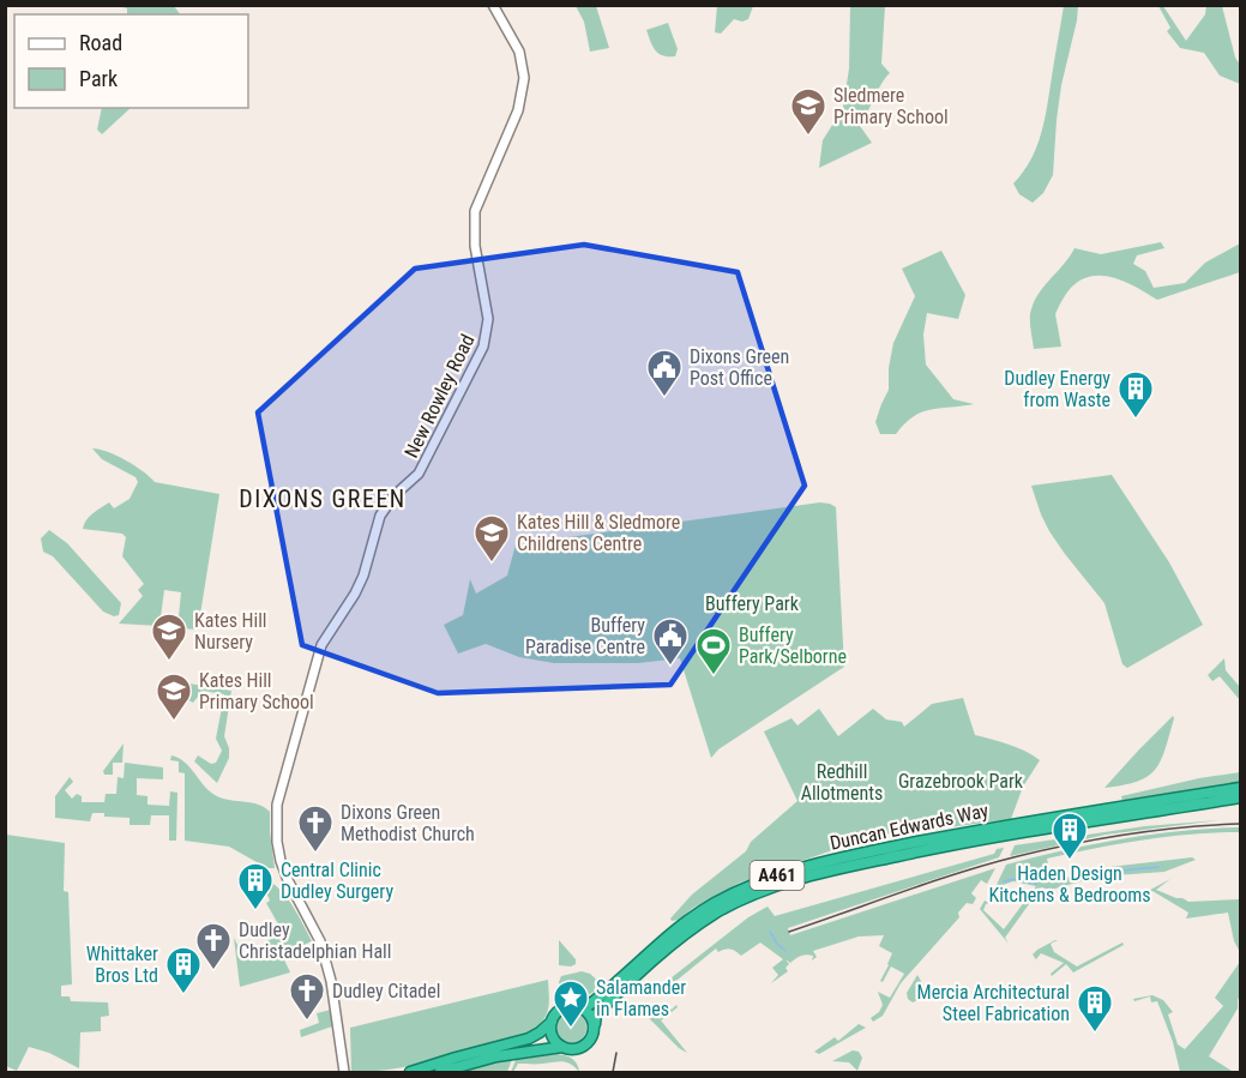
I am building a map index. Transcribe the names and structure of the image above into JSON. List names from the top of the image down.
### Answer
{
  "streets": {
    "highway": ["Duncan Edwards Way", "A461"],
    "main road": ["New Rowley Road"]
  },
  "crossings": [
    ["Duncan Edwards Way", "A461"]
  ],
  "districts": ["DIXONS GREEN"],
  "parks": ["Buffery Park", "Redhill Allotments", "Grazebrook Park"],
  "places": {
    "school or university": [
      "Sledmere Primary School",
      "Kates Hill & Sledmore Childrens Centre",
      "Kates Hill Nursery",
      "Kates Hill Primary School"
    ],
    "public building": ["Dixons Green Post Office", "Buffery Paradise Centre"],
    "building": [
      "Dudley Energy from Waste",
      "Haden Design Kitchens & Bedrooms",
      "Central Clinic Dudley Surgery",
      "Whittaker Bros Ltd",
      "Mercia Architectural Steel Fabrication"
    ],
    "sports": ["Buffery Park/Selborne"],
    "church": ["Dixons Green Methodist Church", "Dudley Christadelphian Hall", "Dudley Citadel"],
    "place": ["Salamander in Flames"]
  },
  "legend": ["Road", "Park"]
}
